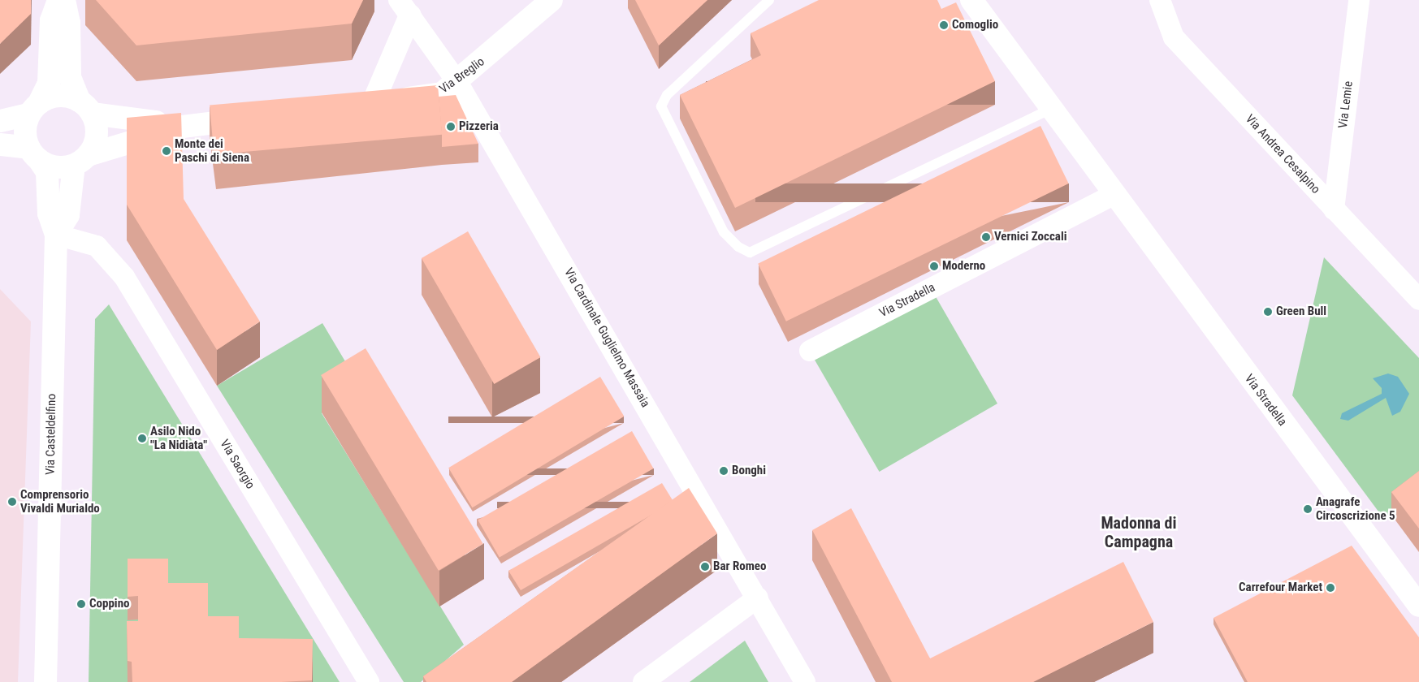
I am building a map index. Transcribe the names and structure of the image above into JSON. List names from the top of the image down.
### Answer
{
  "streets": {
    "street": [
      "Via Breglio",
      "Via Lemie",
      "Via Andrea Cesalpino",
      "Via Stradella",
      "Via Cardinale Guglielmo Massaia",
      "Via Casteldelfino",
      "Via Saorgio"
    ]
  },
  "crossings": [
    ["Via Breglio", "Via Cardinale Guglielmo Massaia"],
    ["Via Lemie", "Via Andrea Cesalpino"],
    ["Via Casteldelfino", "Via Saorgio"]
  ],
  "districts": ["Madonna di Campagna"],
  "places": [
    "Comoglio",
    "Pizzeria",
    "Monte dei Paschi di Siena",
    "Vernici Zoccali",
    "Moderno",
    "Green Bull",
    "Asilo Nido \"La Nidiata\"",
    "Bonghi",
    "Comprensorio Vivaldi Murialdo",
    "Anagrafe Circoscrizione 5",
    "Bar Romeo",
    "Carrefour Market",
    "Coppino"
  ]
}
